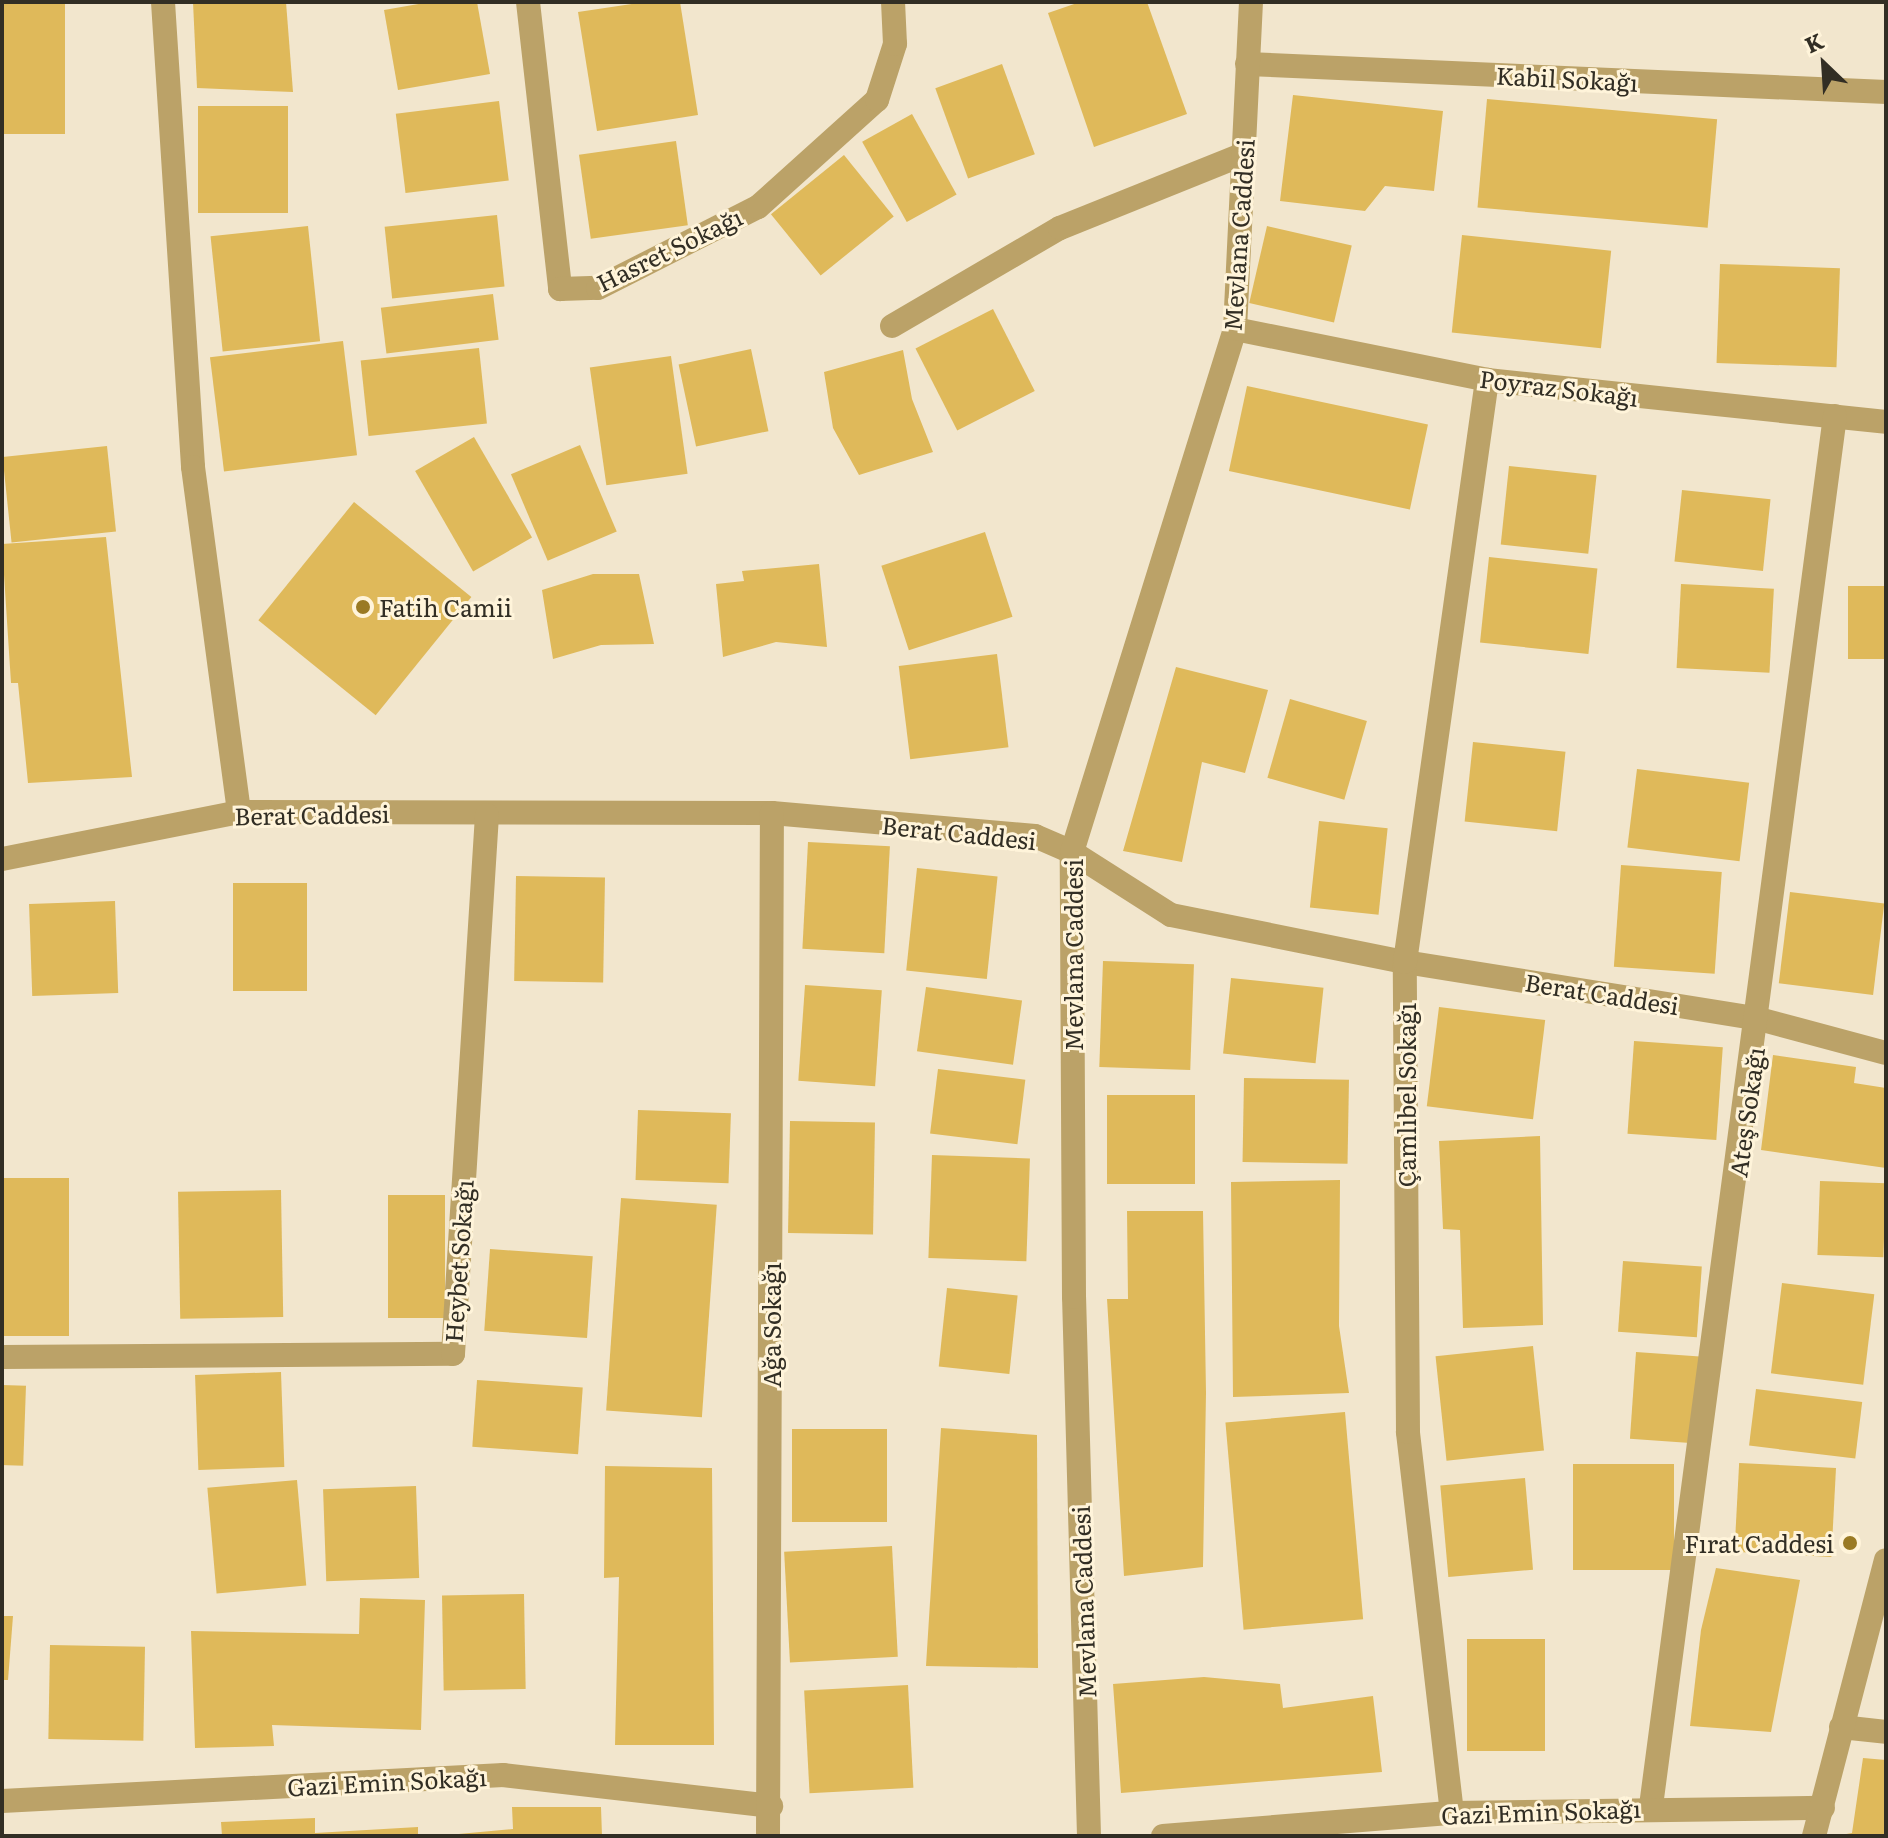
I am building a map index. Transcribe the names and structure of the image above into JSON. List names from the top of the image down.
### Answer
{
  "streets": {
    "street": [
      "Kabil Sokağı",
      "Mevlana Caddesi",
      "Hasret Sokağı",
      "Poyraz Sokağı",
      "Berat Caddesi",
      "Çamlıbel Sokağı",
      "Ateş Sokağı",
      "Heybet Sokağı",
      "Ağa Sokağı",
      "Gazi Emin Sokağı"
    ]
  },
  "crossings": [
    ["Kabil Sokağı", "Mevlana Caddesi"],
    ["Mevlana Caddesi", "Poyraz Sokağı"],
    ["Mevlana Caddesi", "Berat Caddesi"],
    ["Poyraz Sokağı", "Çamlıbel Sokağı"],
    ["Poyraz Sokağı", "Ateş Sokağı"],
    ["Berat Caddesi", "Çamlıbel Sokağı"],
    ["Berat Caddesi", "Ateş Sokağı"],
    ["Berat Caddesi", "Heybet Sokağı"],
    ["Berat Caddesi", "Ağa Sokağı"],
    ["Çamlıbel Sokağı", "Gazi Emin Sokağı"],
    ["Ateş Sokağı", "Gazi Emin Sokağı"],
    ["Ağa Sokağı", "Gazi Emin Sokağı"]
  ],
  "places": ["Fatih Camii", "Fırat Caddesi"],
  "north": "top left"
}
